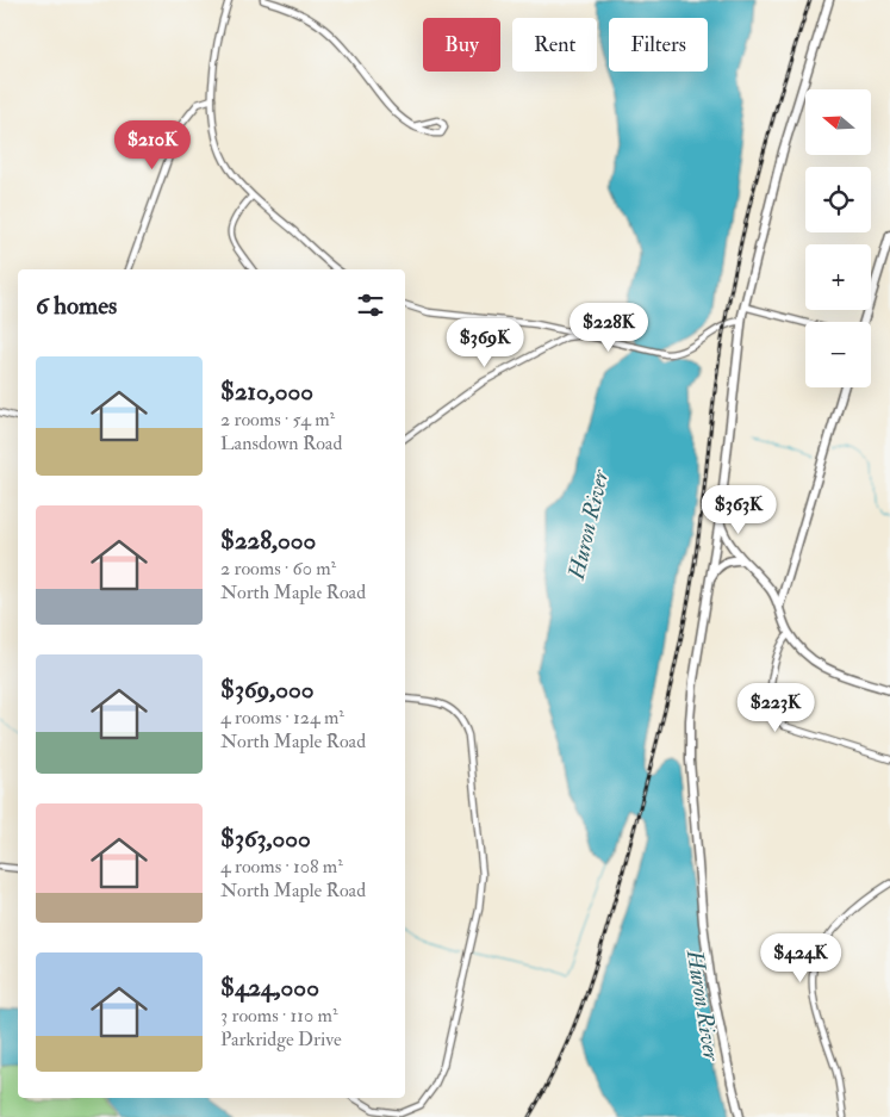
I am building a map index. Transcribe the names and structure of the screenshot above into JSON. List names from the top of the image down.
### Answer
{
  "water": ["Huron River"],
  "north": "left",
  "page": {
    "chip": ["Buy", "Rent", "Filters"],
    "map_buttons": ["+", "−"],
    "price": [
      "$210K",
      "$228K",
      "$369K",
      "$363K",
      "$223K",
      "$424K"
    ],
    "heading": "6 homes",
    "list": [
      {
        "name": "$210,000",
        "note": "2 rooms · 54 m² · Lansdown Road"
      },
      {
        "name": "$228,000",
        "note": "2 rooms · 60 m² · North Maple Road"
      },
      {
        "name": "$369,000",
        "note": "4 rooms · 124 m² · North Maple Road"
      },
      {
        "name": "$363,000",
        "note": "4 rooms · 108 m² · North Maple Road"
      },
      {
        "name": "$424,000",
        "note": "3 rooms · 110 m² · Parkridge Drive"
      }
    ]
  }
}
